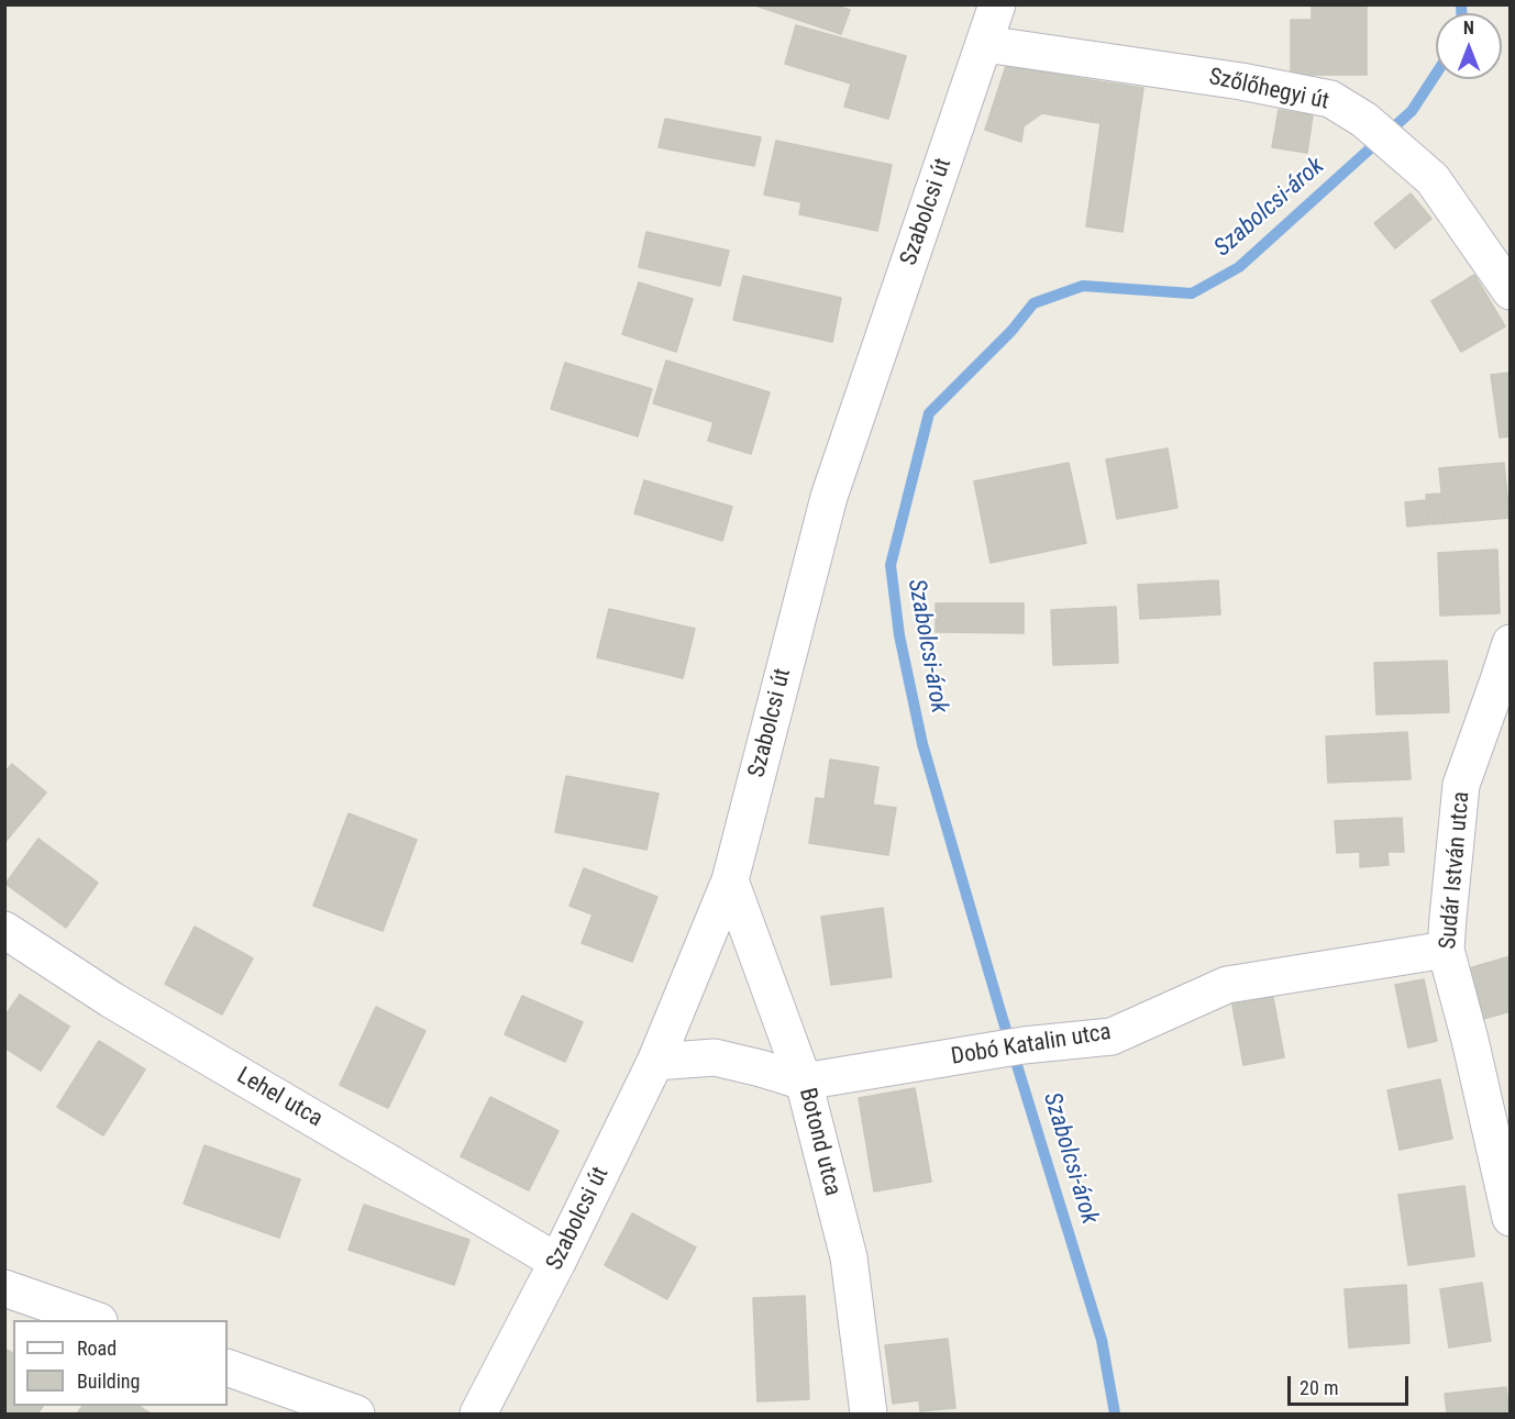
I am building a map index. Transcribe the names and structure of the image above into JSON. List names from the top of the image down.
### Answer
{
  "streets": {
    "street": [
      "Szőlőhegyi út",
      "Szabolcsi út",
      "Sudár István utca",
      "Dobó Katalin utca",
      "Lehel utca",
      "Botond utca"
    ]
  },
  "crossings": [
    ["Szőlőhegyi út", "Szabolcsi út"],
    ["Szabolcsi út", "Lehel utca"],
    ["Szabolcsi út", "Botond utca"],
    ["Sudár István utca", "Dobó Katalin utca"],
    ["Dobó Katalin utca", "Botond utca"]
  ],
  "water": ["Szabolcsi-árok"],
  "legend": ["Road", "Building"],
  "scale_bar": "20 m",
  "north": "top"
}
